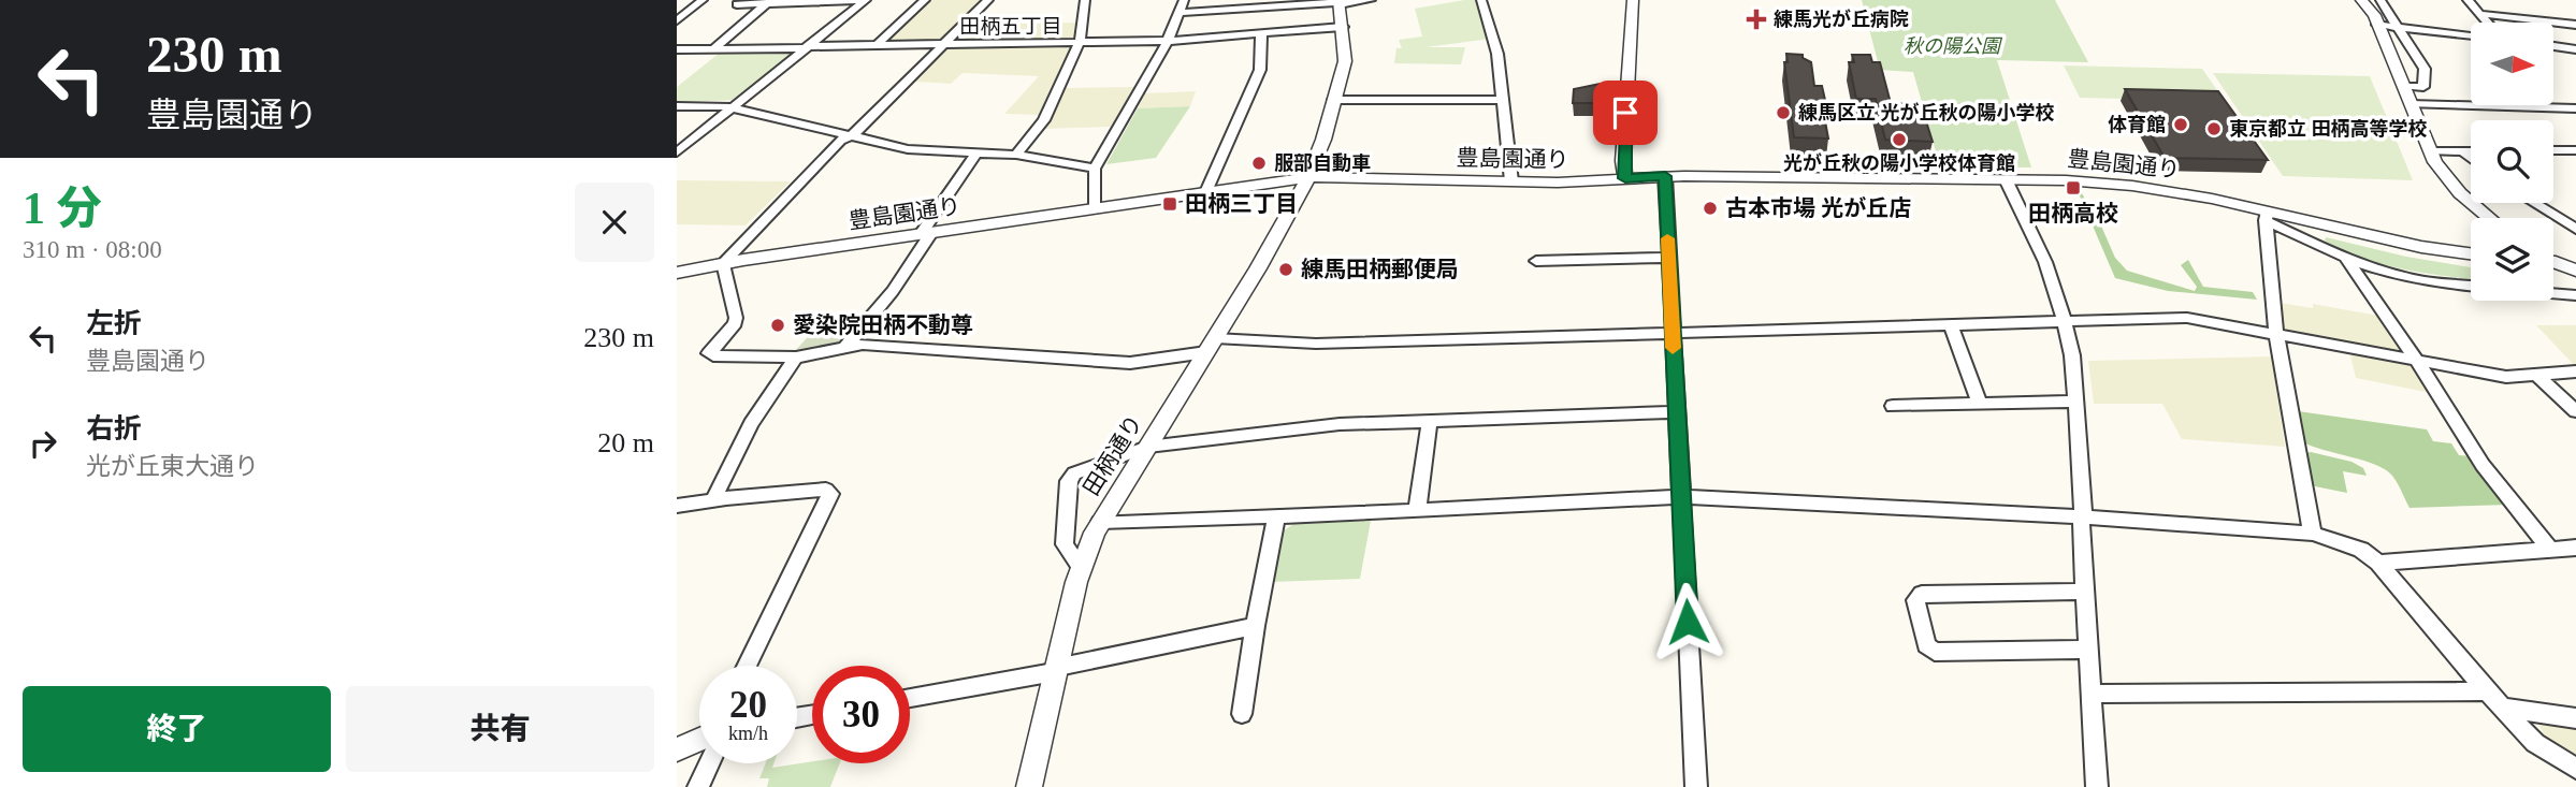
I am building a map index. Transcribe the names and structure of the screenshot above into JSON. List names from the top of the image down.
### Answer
{
  "streets": {
    "street": ["豊島園通り", "田柄通り"]
  },
  "crossings": [
    ["豊島園通り", "田柄通り"]
  ],
  "districts": ["田柄五丁目"],
  "parks": ["秋の陽公園"],
  "places": {
    "health": ["練馬光が丘病院"],
    "other": [
      "練馬区立 光が丘秋の陽小学校",
      "体育館",
      "東京都立 田柄高等学校",
      "光が丘秋の陽小学校体育館",
      "服部自動車",
      "古本市場 光が丘店",
      "練馬田柄郵便局",
      "愛染院田柄不動尊"
    ],
    "transit": ["田柄高校", "田柄三丁目"]
  },
  "north": "right",
  "page": {
    "turn": ["230 m", "豊島園通り"],
    "heading": ["1 分", "310 m · 08:00"],
    "list": [
      {
        "name": "左折",
        "note": "豊島園通り",
        "value": "230 m"
      },
      {
        "name": "右折",
        "note": "光が丘東大通り",
        "value": "20 m"
      }
    ],
    "speed": "20 km/h",
    "limit": "30",
    "buttons": ["終了", "共有"]
  }
}
